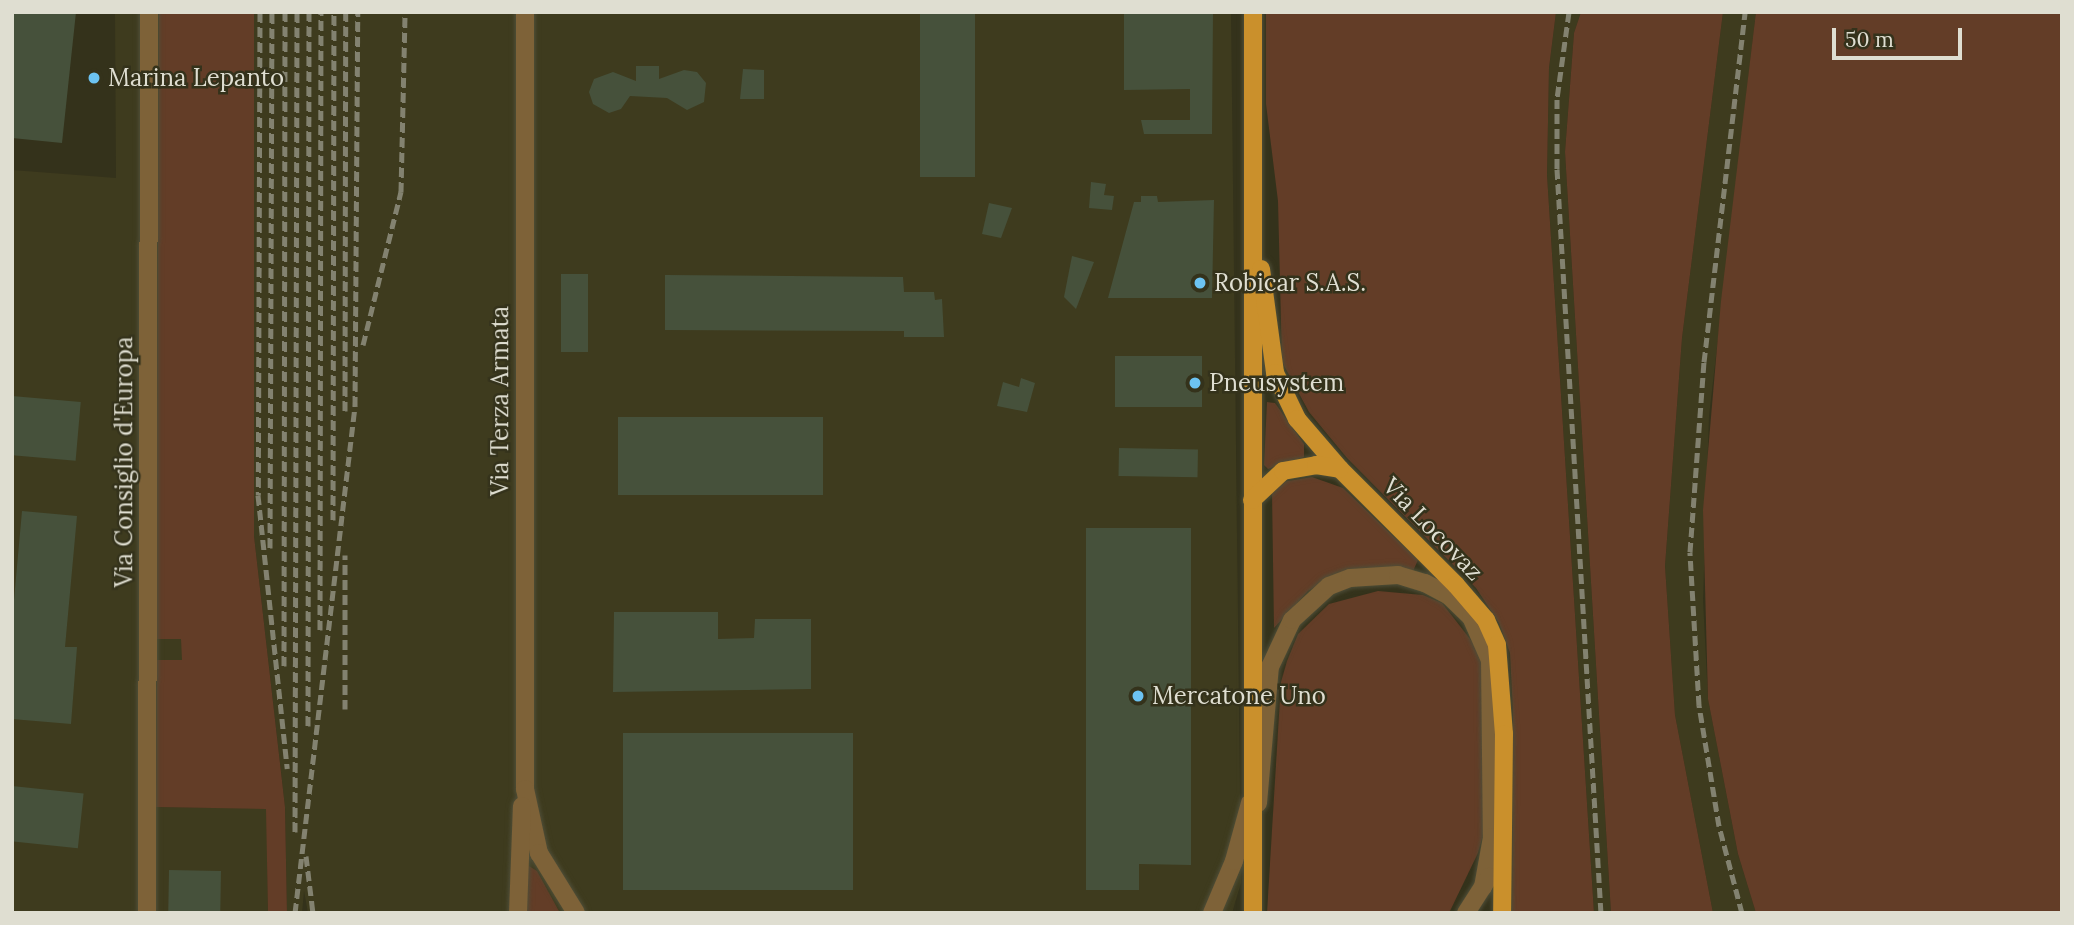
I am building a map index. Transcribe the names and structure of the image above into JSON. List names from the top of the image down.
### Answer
{
  "streets": {
    "main road": ["Via Locovaz"],
    "street": ["Via Terza Armata", "Via Consiglio d'Europa"]
  },
  "places": [
    "Marina Lepanto",
    "Robicar S.A.S.",
    "Pneusystem",
    "Mercatone Uno"
  ],
  "scale_bar": "50 m"
}
